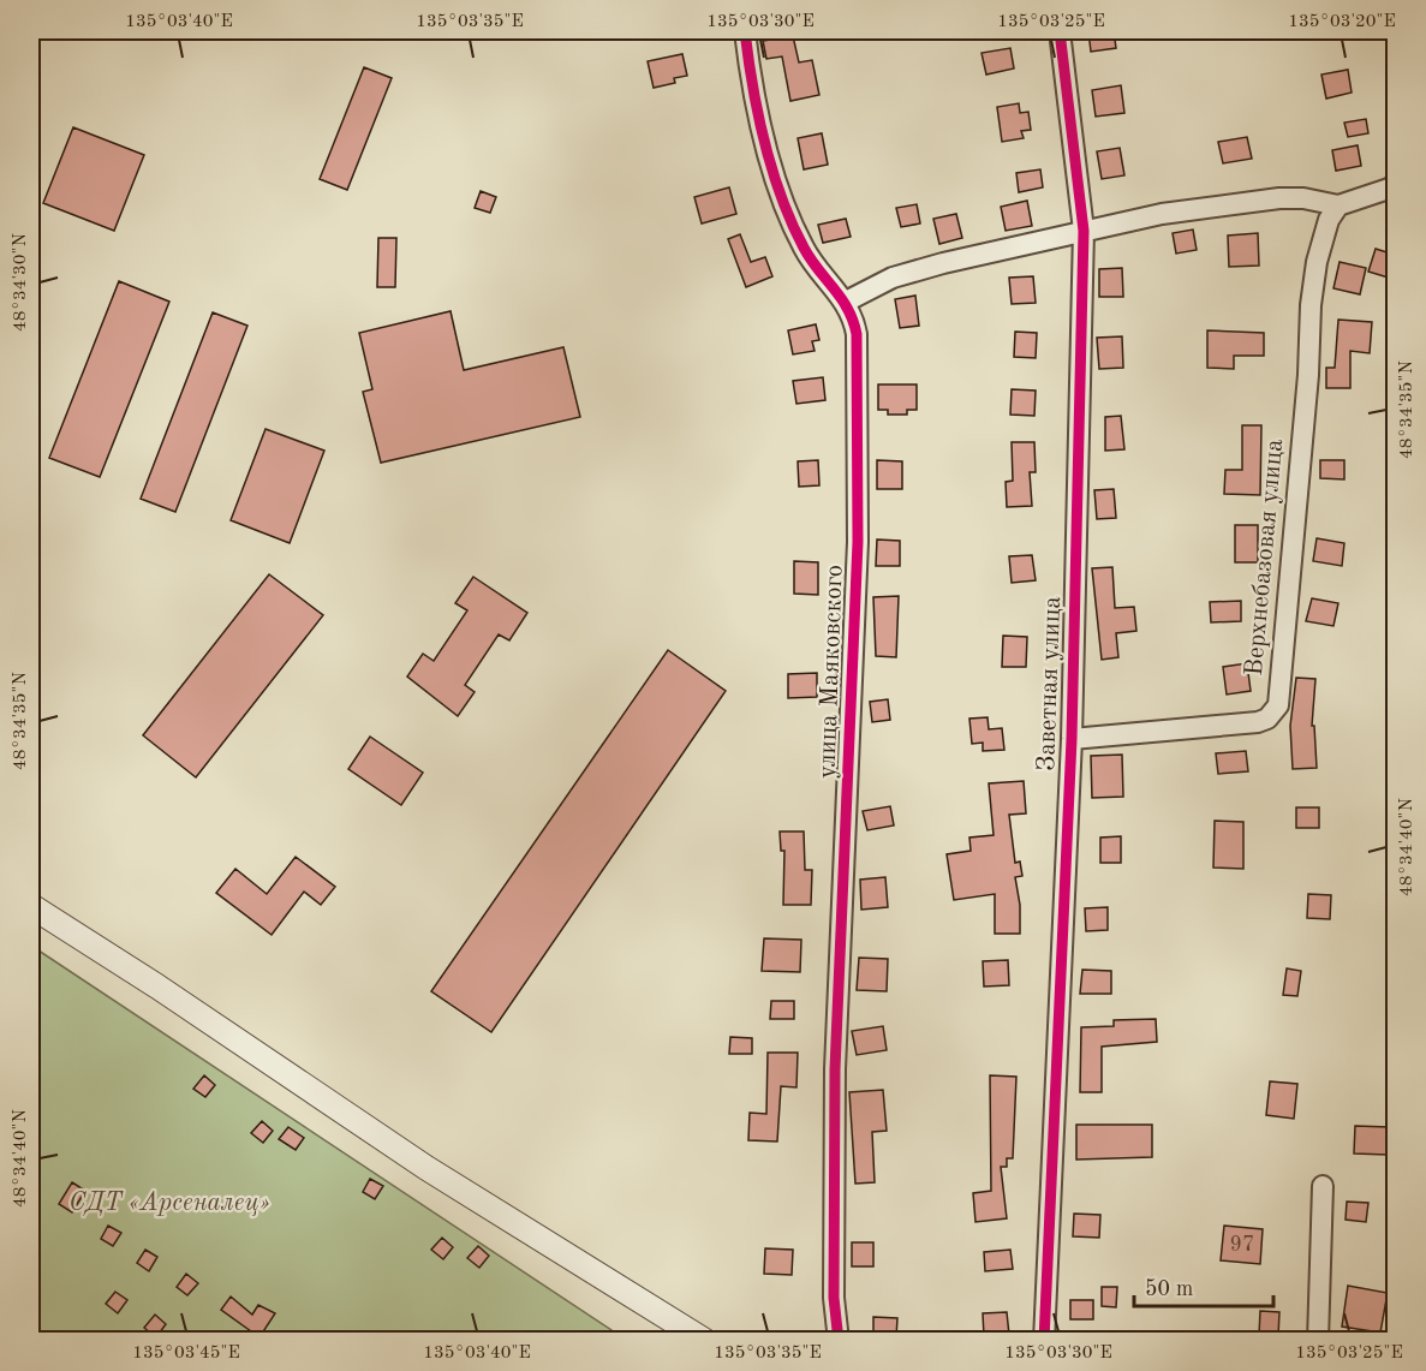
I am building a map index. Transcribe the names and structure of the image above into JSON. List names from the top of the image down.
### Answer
{
  "streets": {
    "street": ["Верхнебазовая улица", "улица Маяковского", "Заветная улица"]
  },
  "crossings": [
    ["Верхнебазовая улица", "Заветная улица"]
  ],
  "parks": ["СДТ «Арсеналец»"],
  "house_numbers": ["97"],
  "scale_bar": "50 m",
  "coordinates": [
    "135°03'40\"E",
    "135°03'35\"E",
    "135°03'30\"E",
    "135°03'25\"E",
    "135°03'20\"E",
    "48°34'30\"N",
    "48°34'35\"N",
    "48°34'40\"N",
    "135°03'45\"E"
  ]
}
